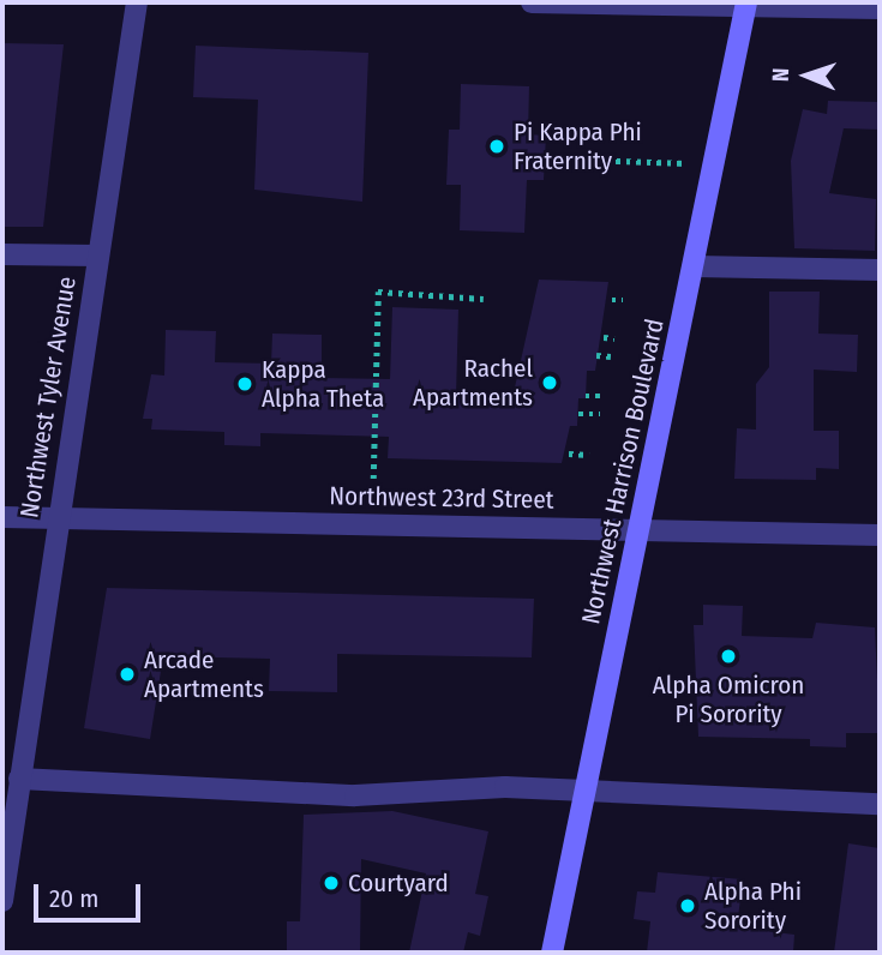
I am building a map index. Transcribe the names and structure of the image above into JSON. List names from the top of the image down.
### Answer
{
  "streets": {
    "main road": ["Northwest Harrison Boulevard"],
    "street": ["Northwest Tyler Avenue", "Northwest 23rd Street"]
  },
  "crossings": [
    ["Northwest Tyler Avenue", "Northwest 23rd Street"],
    ["Northwest Harrison Boulevard", "Northwest 23rd Street"]
  ],
  "places": [
    "Pi Kappa Phi Fraternity",
    "Rachel Apartments",
    "Kappa Alpha Theta",
    "Alpha Omicron Pi Sorority",
    "Arcade Apartments",
    "Courtyard",
    "Alpha Phi Sorority"
  ],
  "scale_bar": "20 m",
  "north": "left"
}
